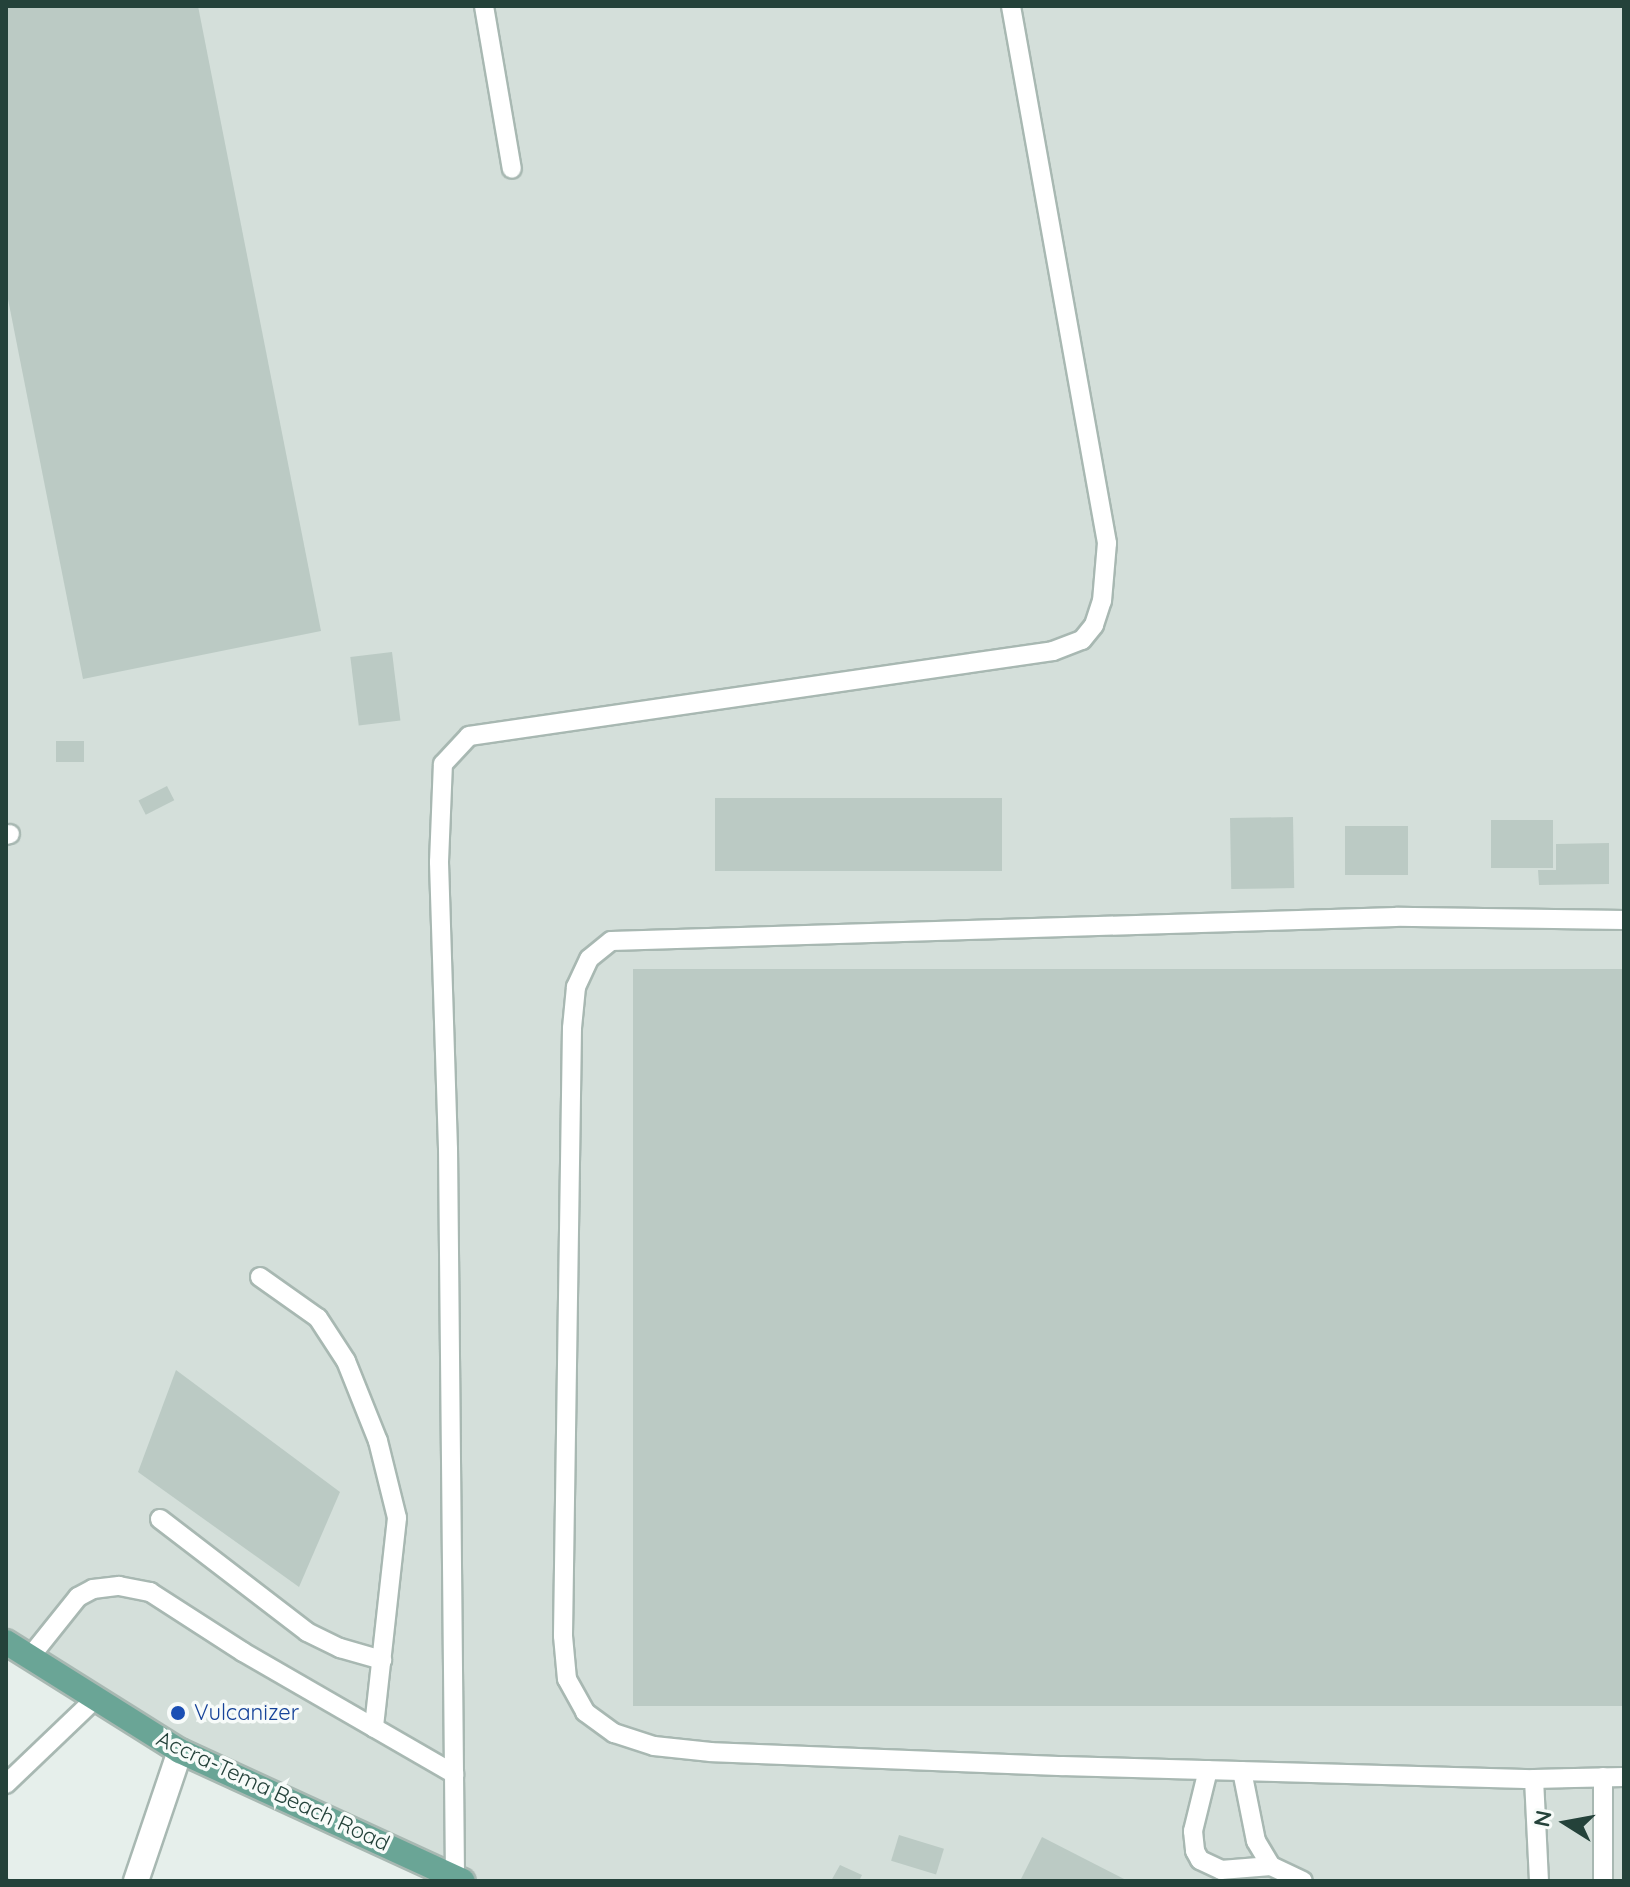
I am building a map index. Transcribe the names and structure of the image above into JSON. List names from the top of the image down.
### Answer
{
  "streets": {
    "main road": ["Accra-Tema Beach Road"]
  },
  "places": ["Vulcanizer"],
  "north": "left"
}
